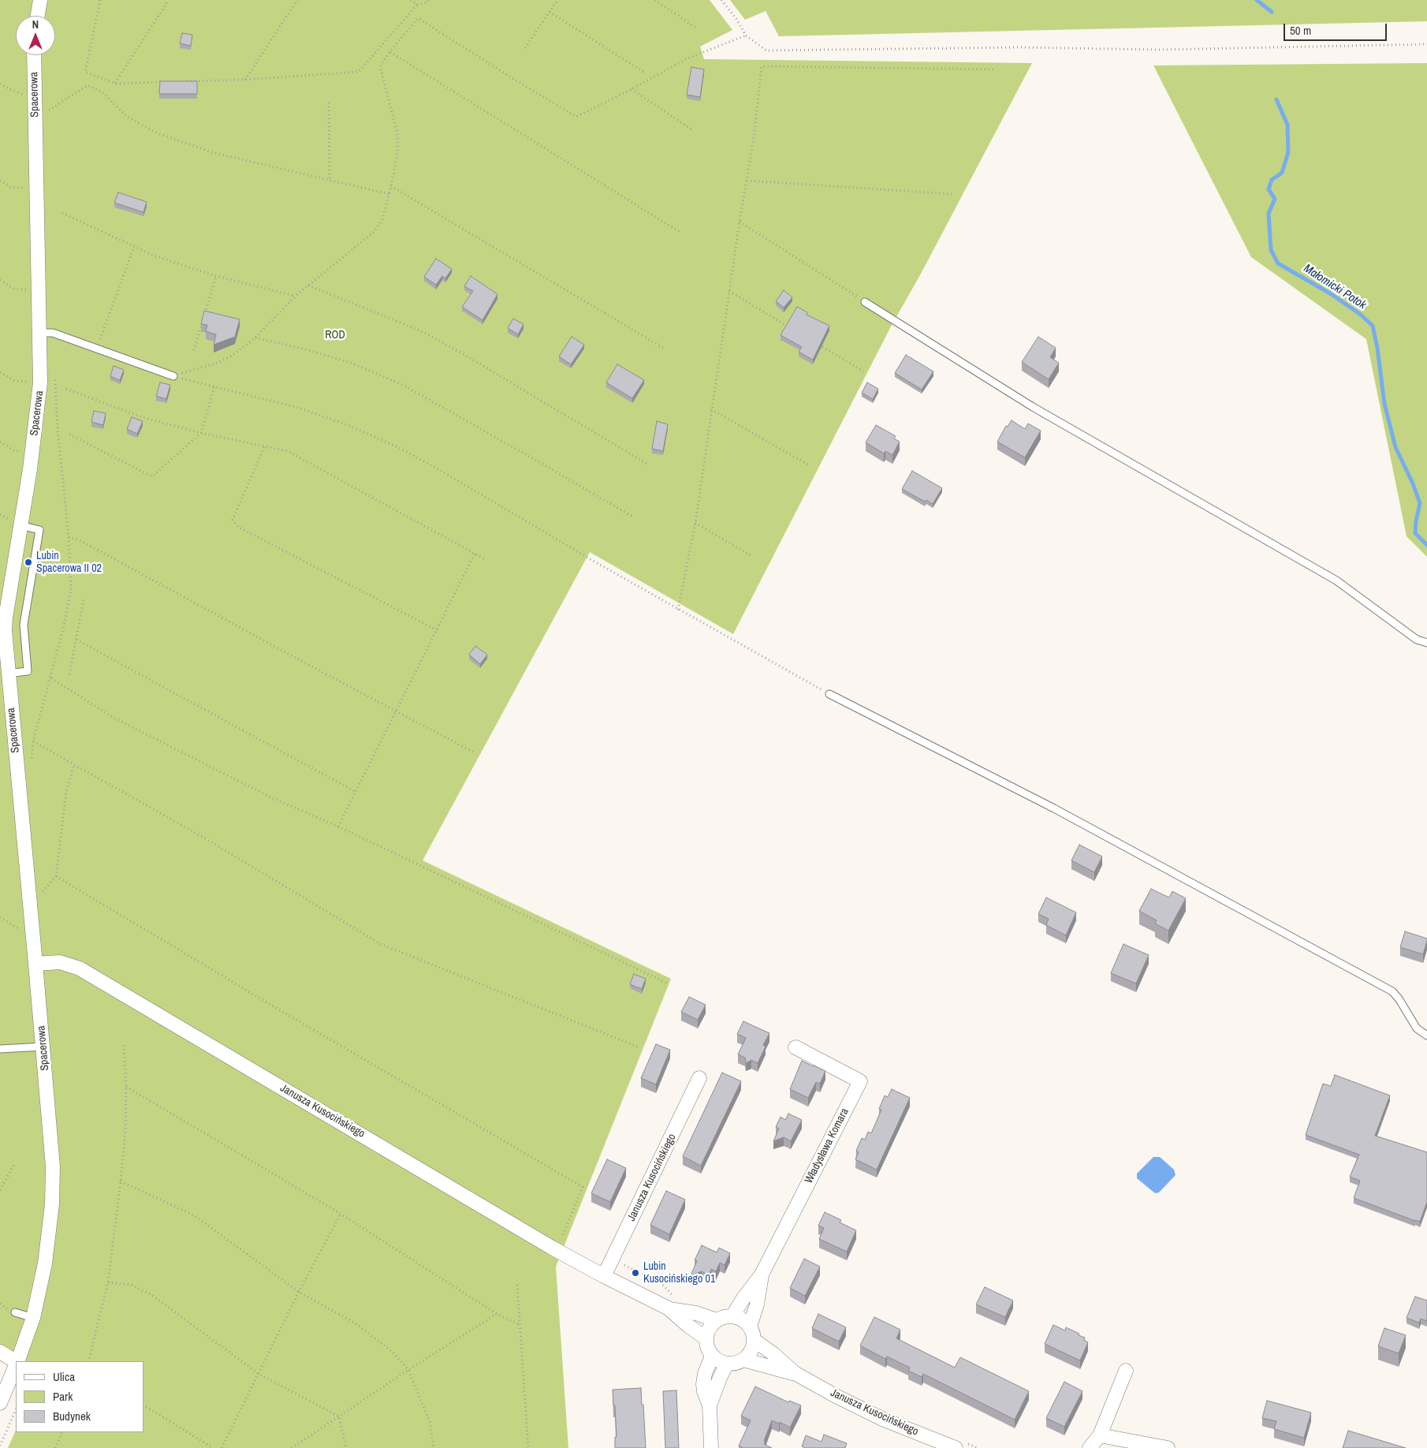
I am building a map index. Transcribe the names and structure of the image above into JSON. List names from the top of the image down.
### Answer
{
  "streets": {
    "street": ["Spacerowa", "Janusza Kusocińskiego", "Władysława Komara"]
  },
  "crossings": [
    ["Spacerowa", "Janusza Kusocińskiego"]
  ],
  "water": ["Małomicki Potok"],
  "parks": ["ROD"],
  "places": ["Lubin Spacerowa II 02", "Lubin Kusocińskiego 01"],
  "legend": ["Ulica", "Park", "Budynek"],
  "scale_bar": "50 m",
  "north": "top"
}
